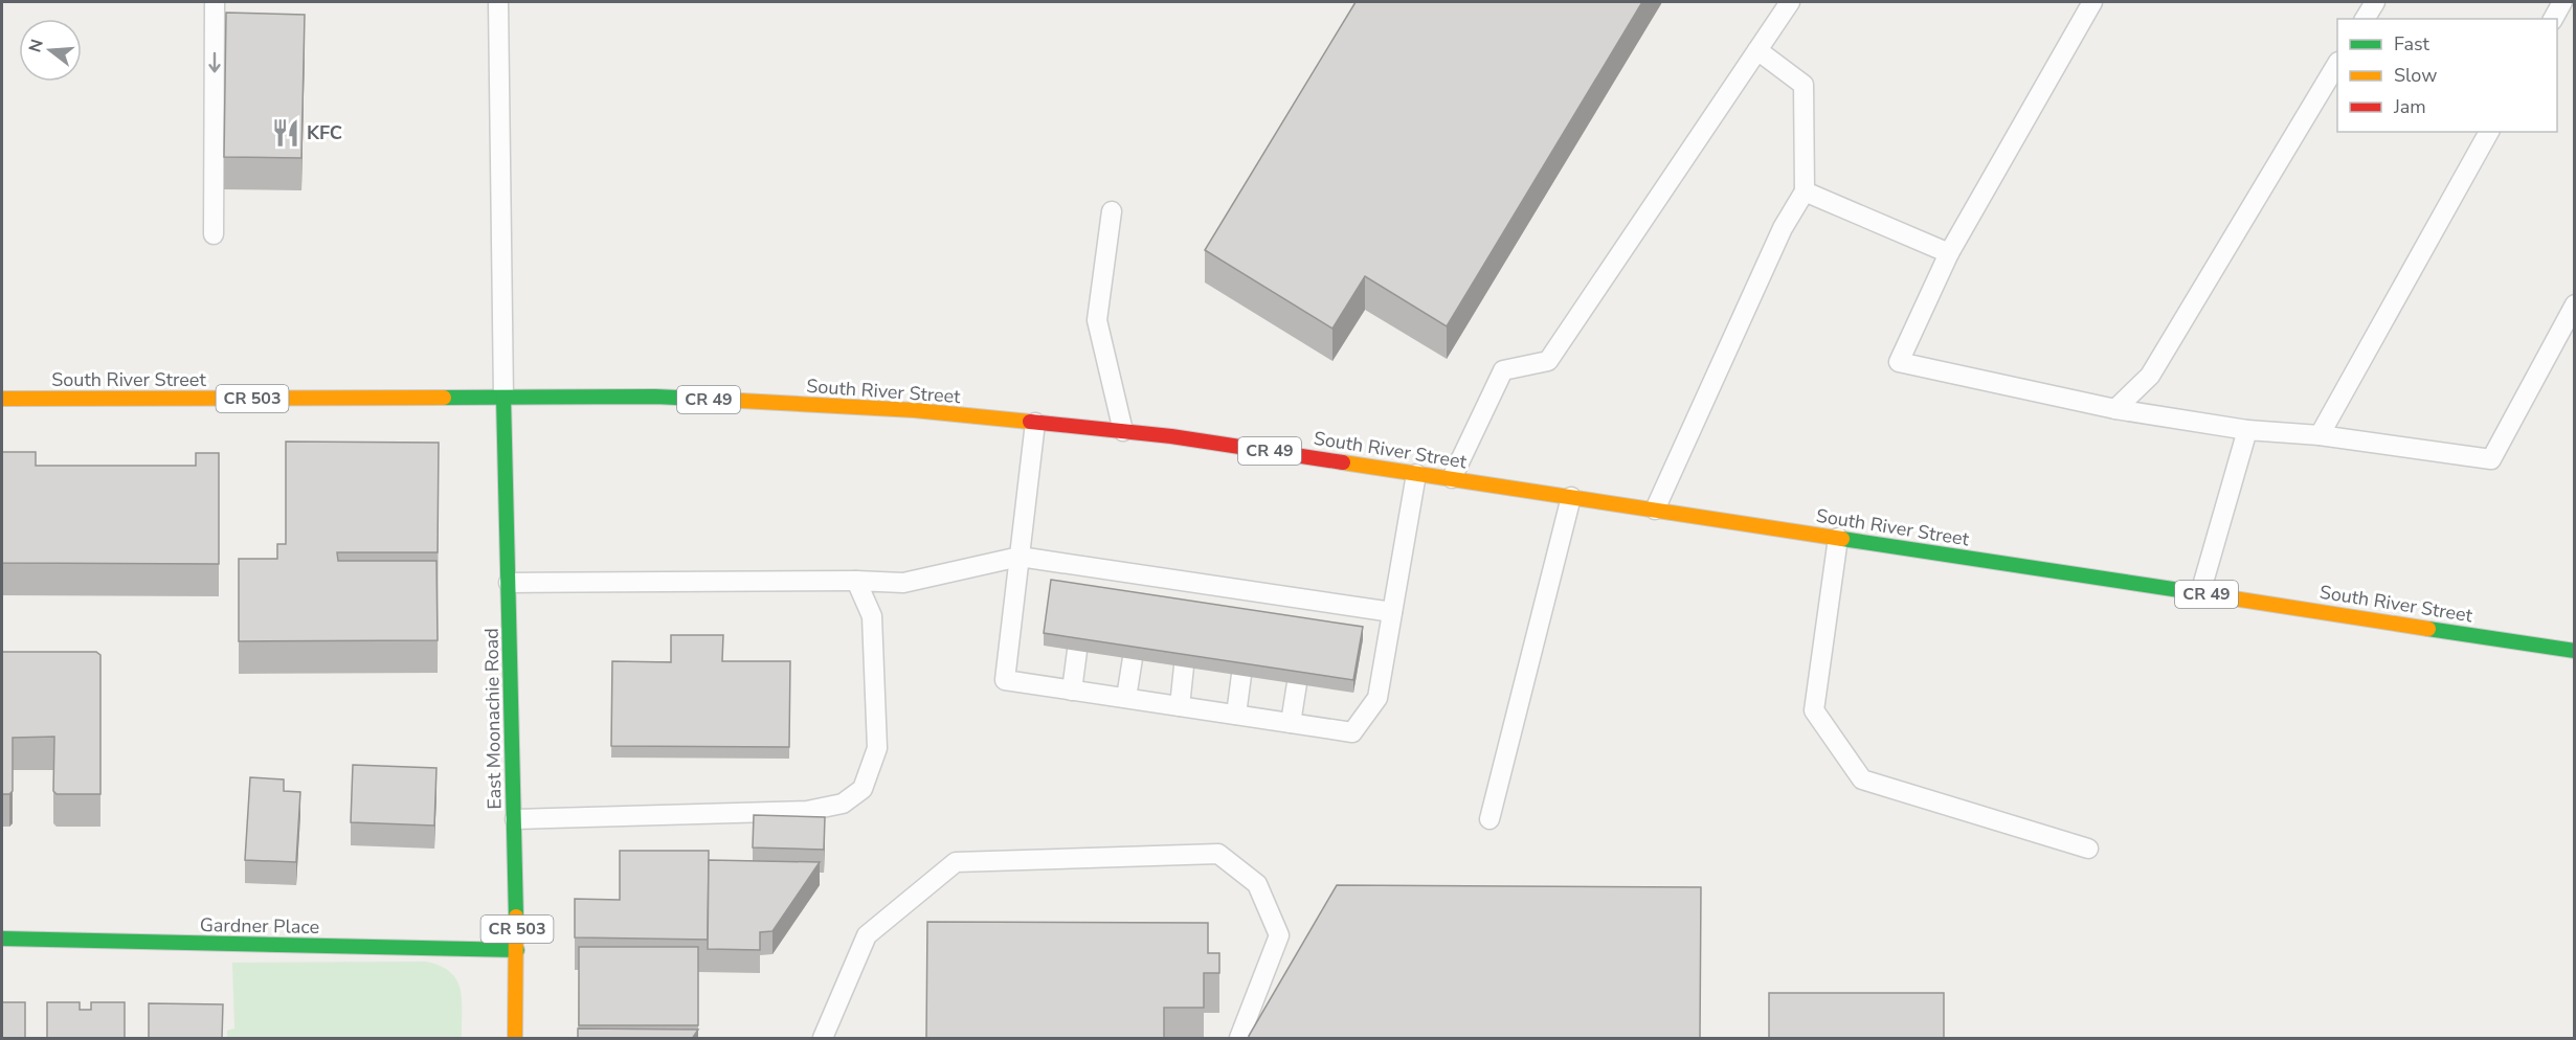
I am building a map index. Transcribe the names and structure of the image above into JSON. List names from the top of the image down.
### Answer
{
  "streets": {
    "main road": [
      "South River Street",
      "CR 503",
      "CR 49",
      "East Moonachie Road",
      "Gardner Place"
    ]
  },
  "crossings": [
    ["South River Street", "East Moonachie Road"],
    ["East Moonachie Road", "Gardner Place"]
  ],
  "places": {
    "restaurant": ["KFC"]
  },
  "legend": ["Fast", "Slow", "Jam"],
  "north": "left"
}
